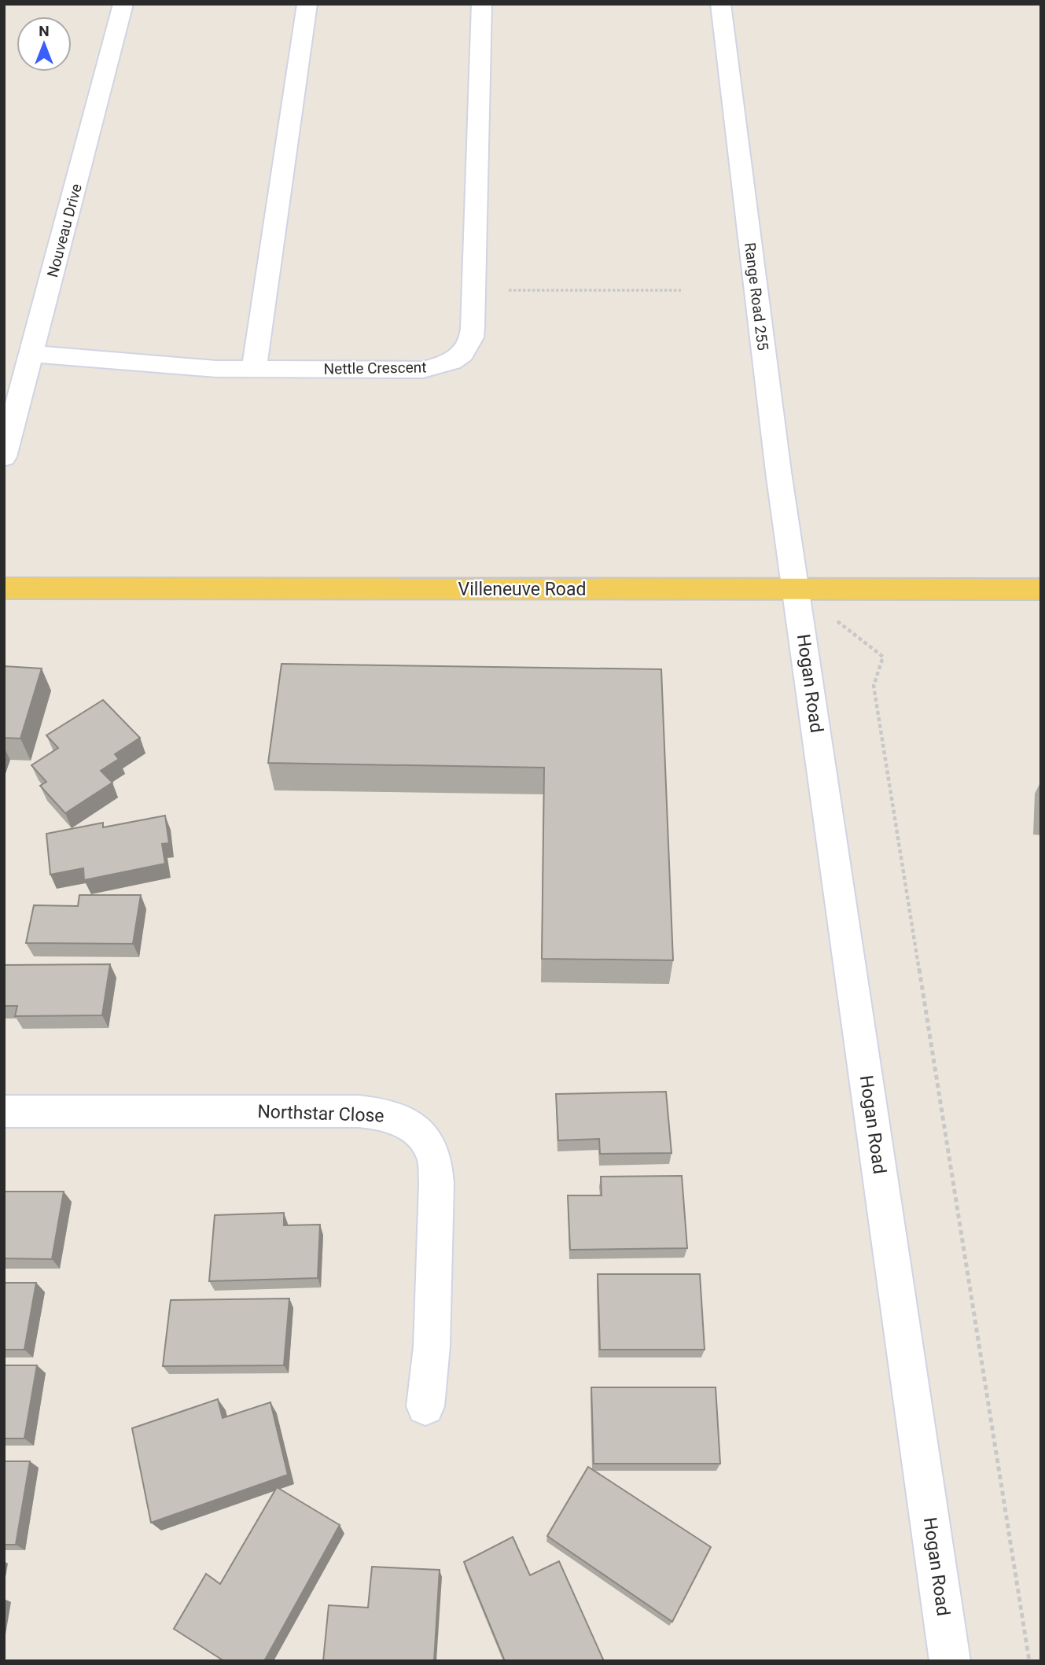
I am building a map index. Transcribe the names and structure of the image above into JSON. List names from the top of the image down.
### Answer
{
  "streets": {
    "main road": ["Villeneuve Road"],
    "street": [
      "Nouveau Drive",
      "Range Road 255",
      "Nettle Crescent",
      "Hogan Road",
      "Northstar Close"
    ]
  },
  "crossings": [
    ["Nouveau Drive", "Nettle Crescent"],
    ["Range Road 255", "Villeneuve Road"],
    ["Range Road 255", "Hogan Road"],
    ["Villeneuve Road", "Hogan Road"]
  ],
  "north": "top"
}
